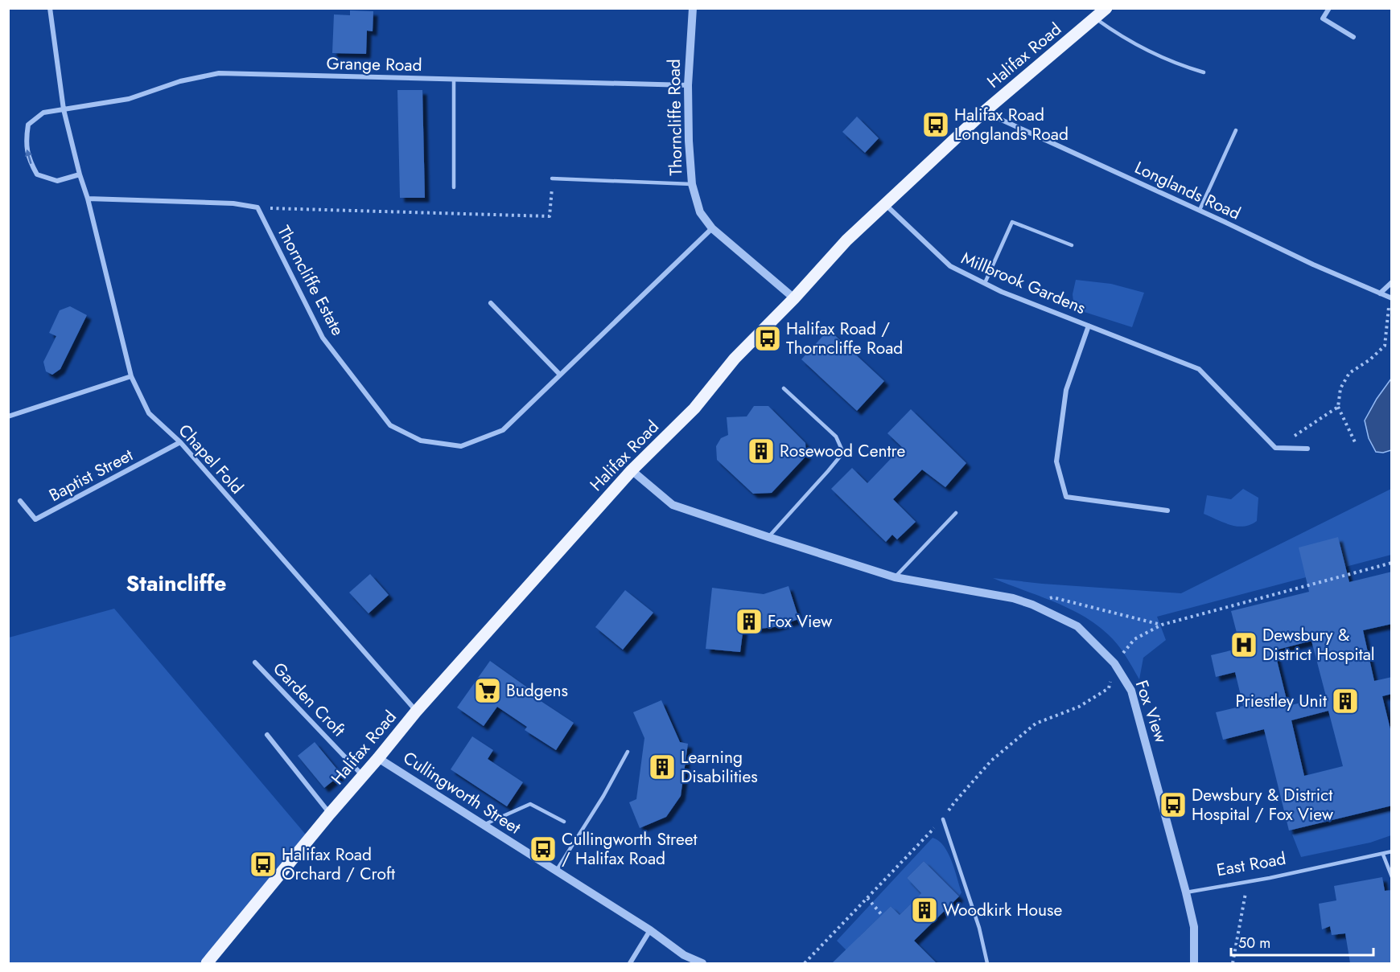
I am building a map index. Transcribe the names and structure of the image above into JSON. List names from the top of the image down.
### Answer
{
  "streets": {
    "main road": ["Halifax Road"],
    "street": [
      "Grange Road",
      "Thorncliffe Road",
      "Longlands Road",
      "Thorncliffe Estate",
      "Millbrook Gardens",
      "Chapel Fold",
      "Baptist Street",
      "Garden Croft",
      "Fox View",
      "Cullingworth Street"
    ],
    "lane": ["East Road"]
  },
  "crossings": [
    ["Halifax Road", "Thorncliffe Road"],
    ["Halifax Road", "Longlands Road"],
    ["Halifax Road", "Millbrook Gardens"],
    ["Halifax Road", "Chapel Fold"],
    ["Halifax Road", "Garden Croft"],
    ["Halifax Road", "Fox View"],
    ["Halifax Road", "Cullingworth Street"],
    ["Grange Road", "Thorncliffe Road"],
    ["Grange Road", "Chapel Fold"],
    ["Thorncliffe Road", "Thorncliffe Estate"],
    ["Chapel Fold", "Baptist Street"],
    ["Fox View", "East Road"]
  ],
  "districts": ["Staincliffe"],
  "places": {
    "bus stop": [
      "Halifax Road Longlands Road",
      "Halifax Road / Thorncliffe Road",
      "Dewsbury & District Hospital / Fox View",
      "Cullingworth Street / Halifax Road",
      "Halifax Road Orchard / Croft"
    ],
    "building": [
      "Rosewood Centre",
      "Fox View",
      "Priestley Unit",
      "Learning Disabilities",
      "Woodkirk House"
    ],
    "hospital": ["Dewsbury & District Hospital"],
    "supermarket": ["Budgens"]
  },
  "scale_bar": "50 m"
}
